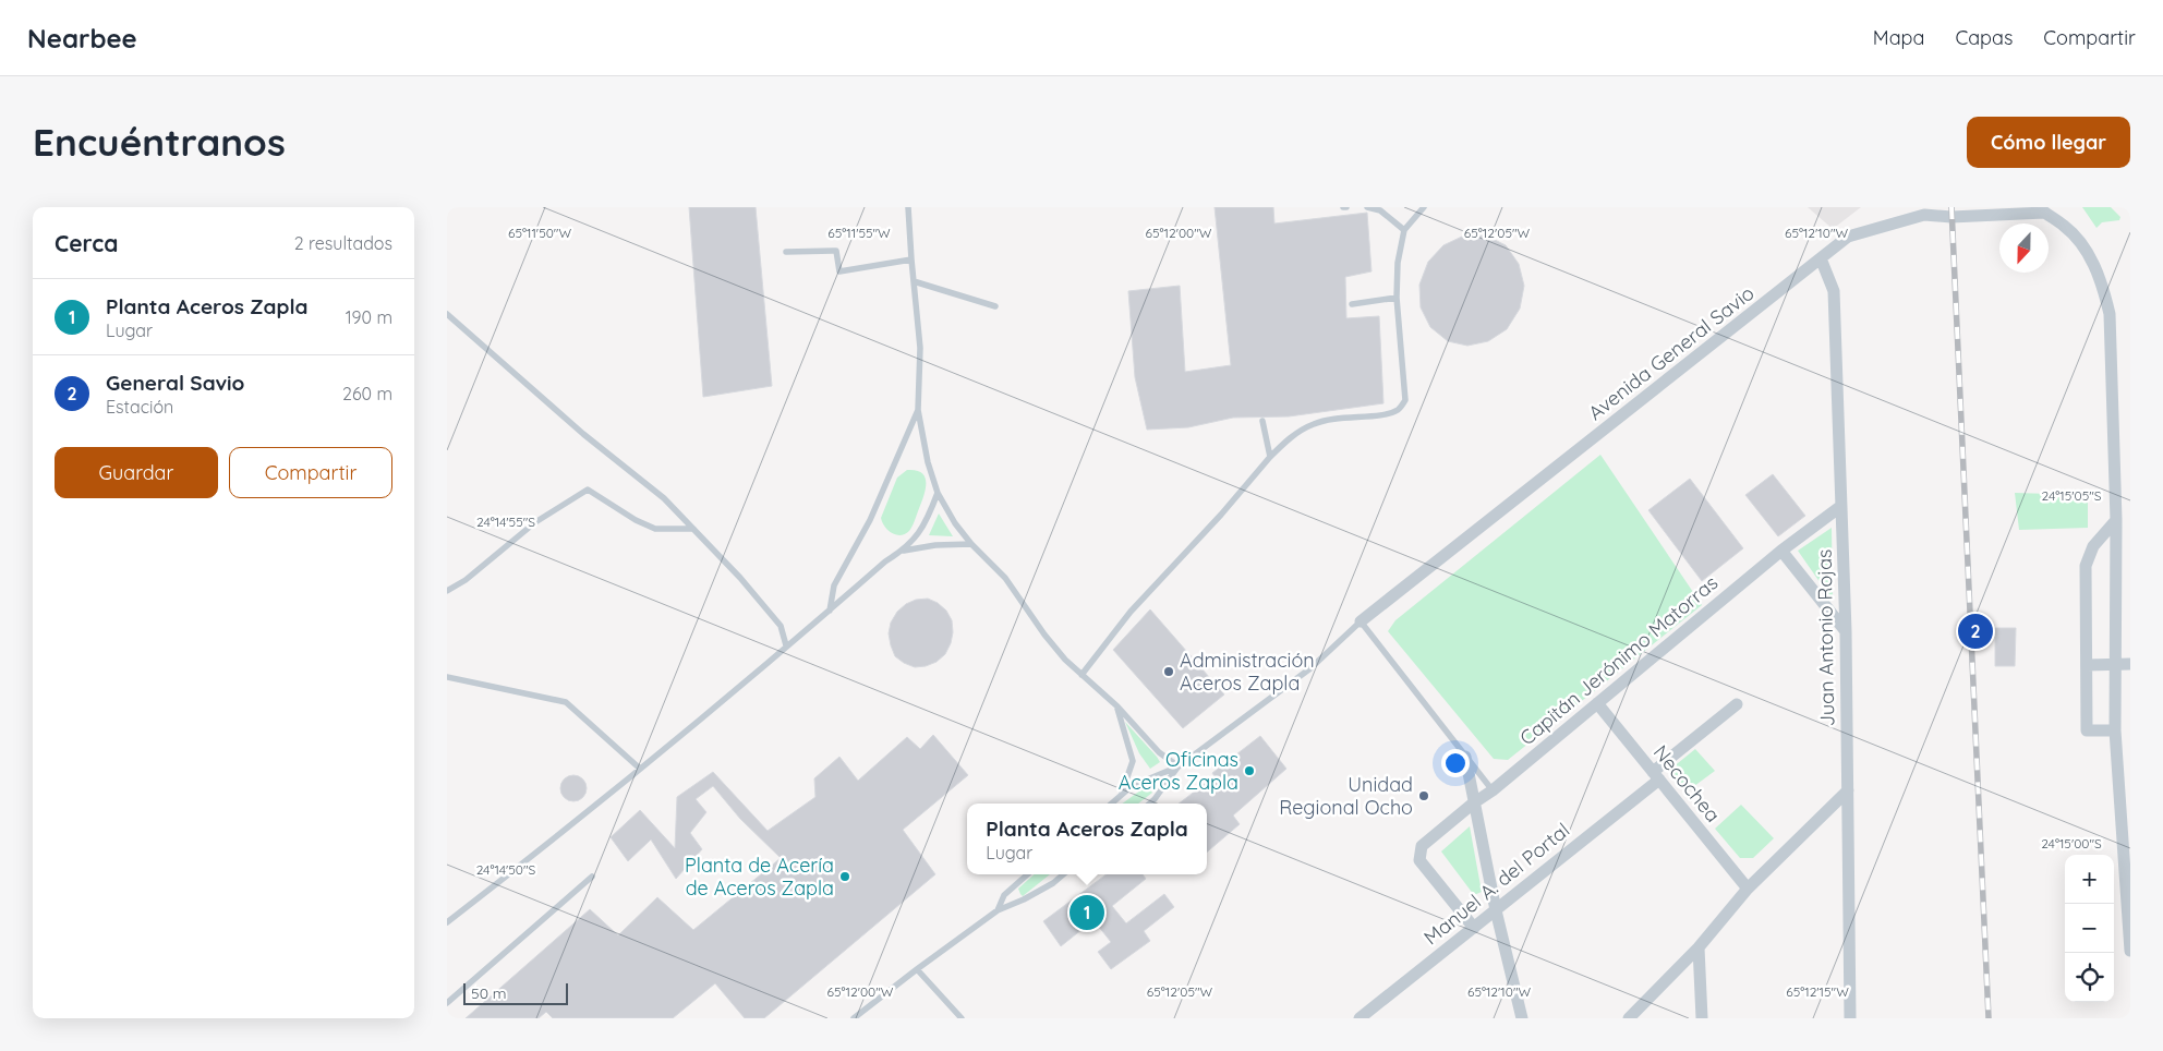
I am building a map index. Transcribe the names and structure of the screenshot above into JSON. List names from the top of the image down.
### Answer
{
  "streets": {
    "street": [
      "Avenida General Savio",
      "Juan Antonio Rojas",
      "Capitán Jerónimo Matorras",
      "Necochea",
      "Manuel A. del Portal"
    ]
  },
  "crossings": [
    ["Avenida General Savio", "Juan Antonio Rojas"],
    ["Juan Antonio Rojas", "Capitán Jerónimo Matorras"],
    ["Capitán Jerónimo Matorras", "Necochea"],
    ["Capitán Jerónimo Matorras", "Manuel A. del Portal"],
    ["Necochea", "Manuel A. del Portal"]
  ],
  "places": [
    "Administración Aceros Zapla",
    "Oficinas Aceros Zapla",
    "Unidad Regional Ocho",
    "Planta de Acería de Aceros Zapla"
  ],
  "scale_bar": "50 m",
  "north": "bottom",
  "page": {
    "header": "Nearbee",
    "nav": ["Mapa", "Capas", "Compartir"],
    "buttons": [
      "Cómo llegar",
      ["Guardar", "Compartir"]
    ],
    "title": "Encuéntranos",
    "heading": ["Cerca", "2 resultados"],
    "list": [
      {
        "mark": "1",
        "name": "Planta Aceros Zapla",
        "note": "Lugar",
        "value": "190 m"
      },
      {
        "mark": "2",
        "name": "General Savio",
        "note": "Estación",
        "value": "260 m"
      }
    ],
    "pins": ["2", "1"],
    "popup": ["Planta Aceros Zapla", "Lugar"],
    "map_buttons": ["+", "−"],
    "scale": "50 m"
  },
  "coordinates": [
    "65°11'50\"W",
    "65°11'55\"W",
    "65°12'00\"W",
    "65°12'05\"W",
    "65°12'10\"W",
    "24°15'05\"S",
    "24°14'55\"S",
    "24°15'00\"S",
    "24°14'50\"S",
    "65°12'15\"W"
  ]
}
